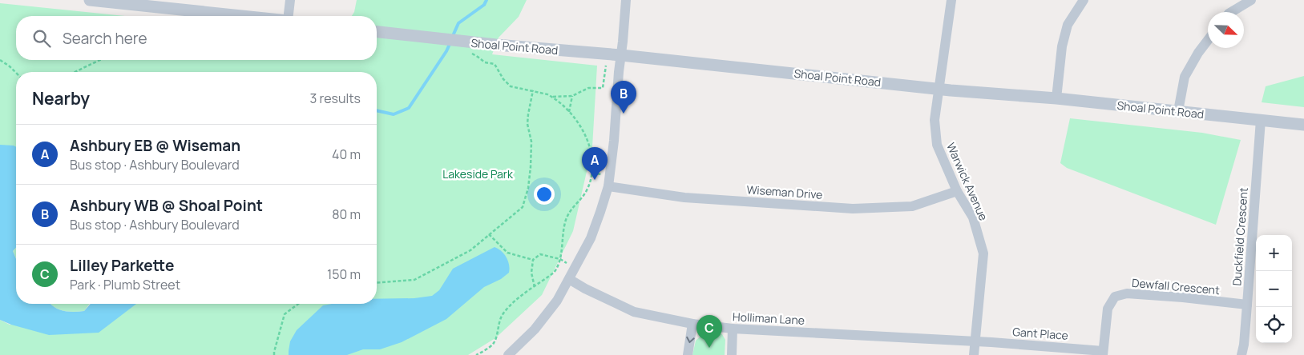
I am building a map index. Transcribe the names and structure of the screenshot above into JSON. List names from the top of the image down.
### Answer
{
  "streets": {
    "street": [
      "Shoal Point Road",
      "Warwick Avenue",
      "Wiseman Drive",
      "Duckfield Crescent",
      "Dewfall Crescent",
      "Holliman Lane",
      "Gant Place"
    ]
  },
  "crossings": [
    ["Shoal Point Road", "Warwick Avenue"],
    ["Shoal Point Road", "Duckfield Crescent"],
    ["Warwick Avenue", "Wiseman Drive"],
    ["Warwick Avenue", "Holliman Lane"],
    ["Warwick Avenue", "Gant Place"],
    ["Duckfield Crescent", "Dewfall Crescent"],
    ["Dewfall Crescent", "Gant Place"],
    ["Holliman Lane", "Gant Place"]
  ],
  "parks": ["Lakeside Park"],
  "north": "bottom right",
  "page": {
    "search": "Search here",
    "heading": ["Nearby", "3 results"],
    "pins": ["B", "A", "C"],
    "list": [
      {
        "mark": "A",
        "name": "Ashbury EB @ Wiseman",
        "note": "Bus stop · Ashbury Boulevard",
        "value": "40 m"
      },
      {
        "mark": "B",
        "name": "Ashbury WB @ Shoal Point",
        "note": "Bus stop · Ashbury Boulevard",
        "value": "80 m"
      },
      {
        "mark": "C",
        "name": "Lilley Parkette",
        "note": "Park · Plumb Street",
        "value": "150 m"
      }
    ],
    "map_buttons": ["+", "−"]
  }
}
